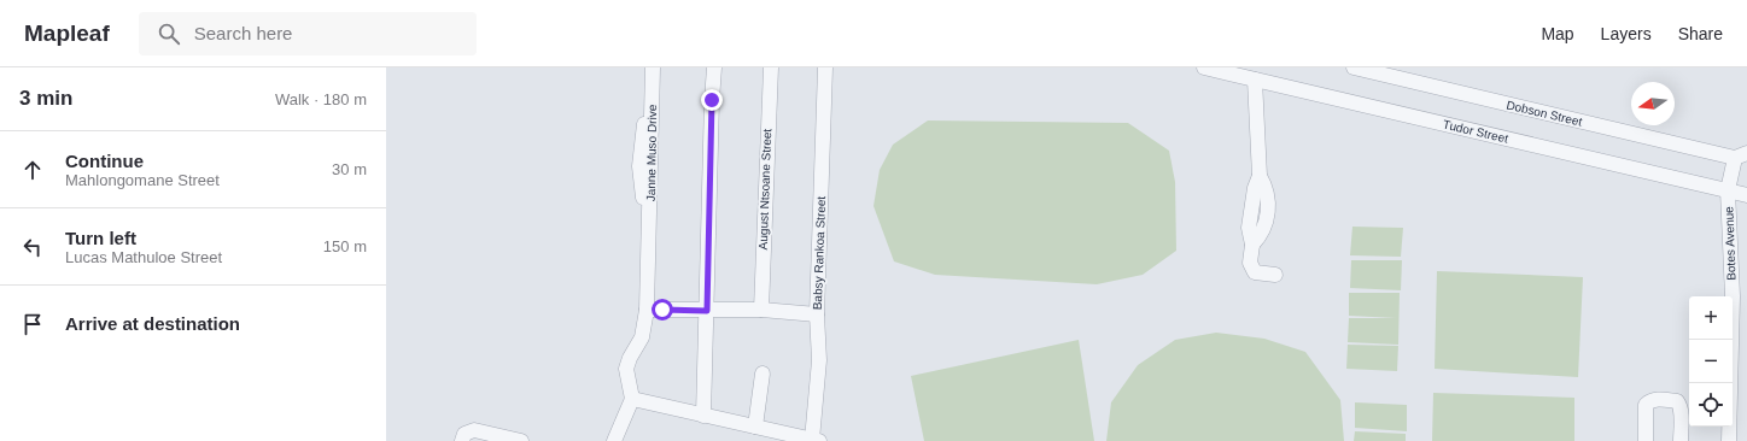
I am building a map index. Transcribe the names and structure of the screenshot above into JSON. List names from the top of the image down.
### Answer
{
  "streets": {
    "street": [
      "Dobson Street",
      "Tudor Street",
      "Janne Muso Drive",
      "August Ntsoane Street",
      "Botes Avenue",
      "Babsy Rankoa Street"
    ]
  },
  "crossings": [
    ["Dobson Street", "Botes Avenue"],
    ["Tudor Street", "Botes Avenue"]
  ],
  "north": "left",
  "page": {
    "header": "Mapleaf",
    "search": "Search here",
    "nav": ["Map", "Layers", "Share"],
    "heading": ["3 min", "Walk · 180 m"],
    "list": [
      ["Continue", "Mahlongomane Street", "30 m"],
      ["Turn left", "Lucas Mathuloe Street", "150 m"],
      "Arrive at destination"
    ],
    "map_buttons": ["+", "−"]
  }
}
